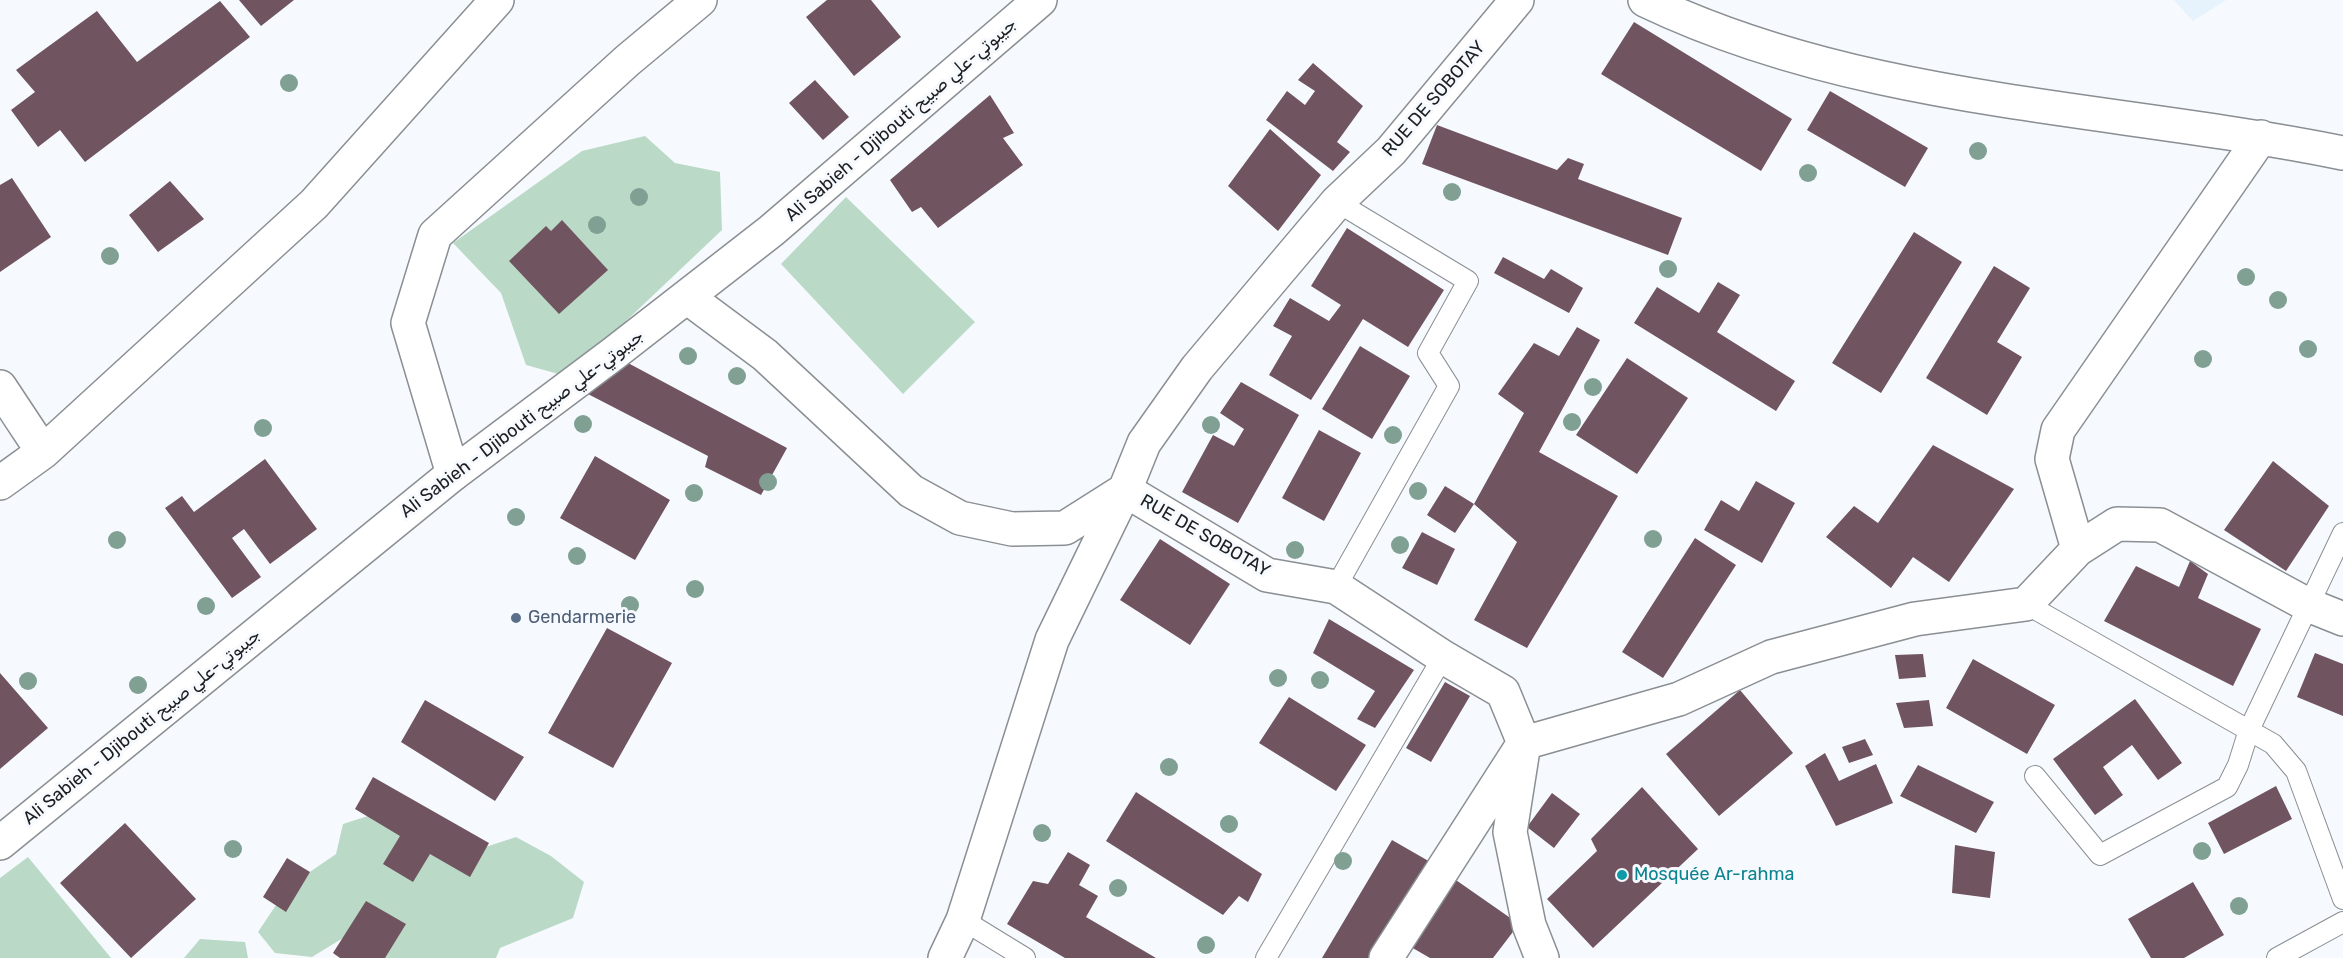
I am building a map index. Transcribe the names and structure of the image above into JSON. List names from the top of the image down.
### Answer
{
  "streets": {
    "street": ["RUE DE SOBOTAY", "Ali Sabieh - Djibouti جيبوتي-علي صبيح"]
  },
  "places": ["Gendarmerie", "Mosquée Ar-rahma"]
}
